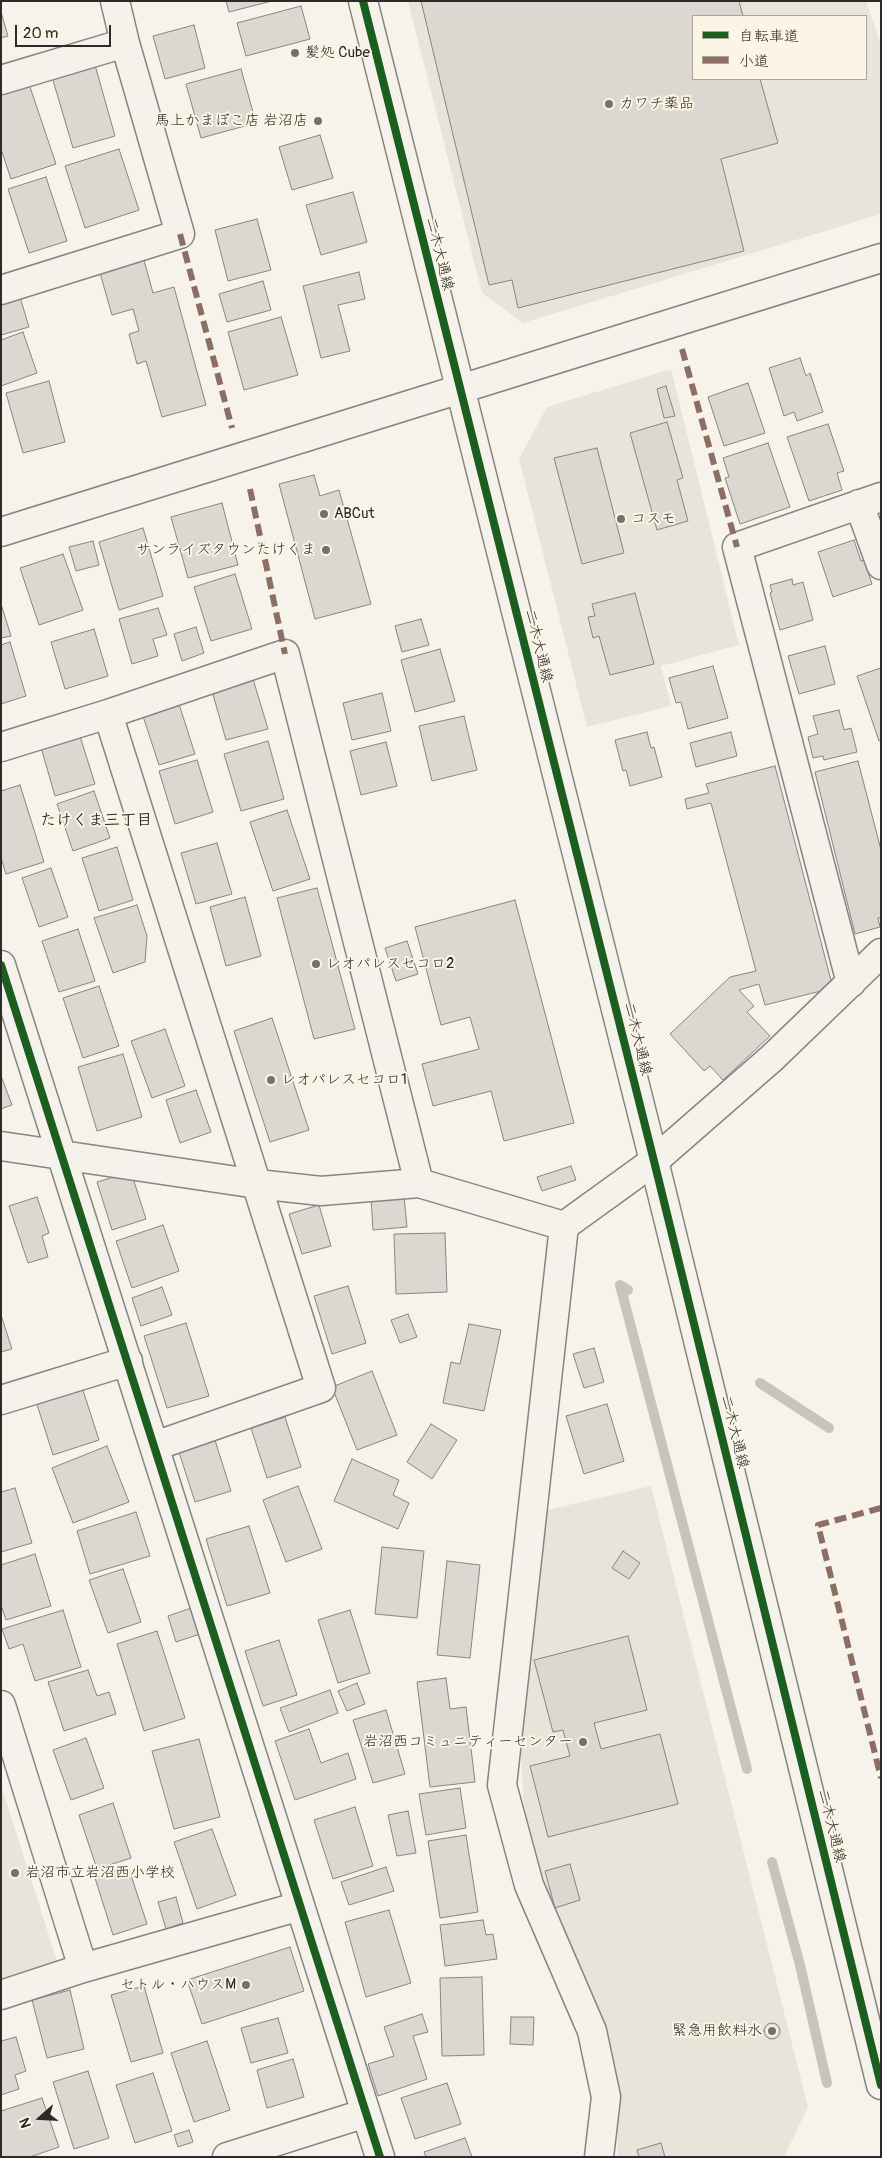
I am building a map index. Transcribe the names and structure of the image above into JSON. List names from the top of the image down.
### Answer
{
  "streets": {
    "street": ["二木大通線"]
  },
  "districts": ["たけくま三丁目"],
  "places": [
    "髪処 Cube",
    "カワチ薬品",
    "馬上かまぼこ店 岩沼店",
    "ABCut",
    "コスモ",
    "サンライズタウンたけくま",
    "レオパレスセコロ2",
    "レオパレスセコロ1",
    "岩沼西コミュニティーセンター",
    "岩沼市立岩沼西小学校",
    "セトル・ハウスM",
    "緊急用飲料水"
  ],
  "legend": ["自転車道", "小道"],
  "scale_bar": "20 m",
  "north": "left"
}
